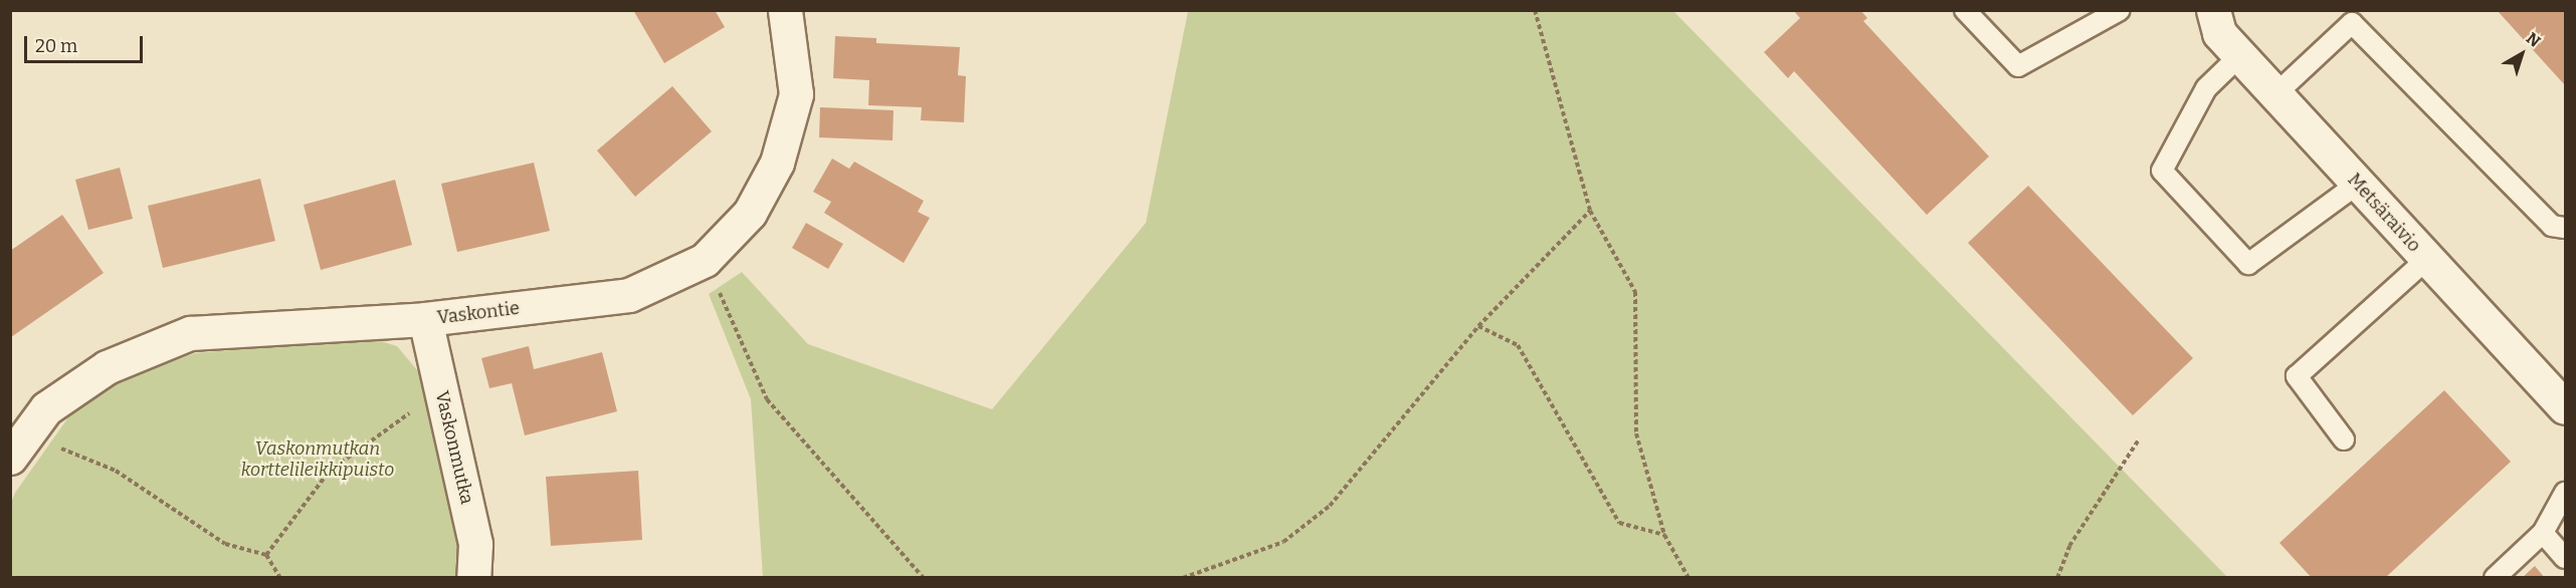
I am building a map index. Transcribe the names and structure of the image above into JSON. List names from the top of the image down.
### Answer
{
  "streets": {
    "street": ["Metsäraivio", "Vaskontie", "Vaskonmutka"]
  },
  "crossings": [
    ["Vaskontie", "Vaskonmutka"]
  ],
  "parks": ["Vaskonmutkan korttelileikkipuisto"],
  "scale_bar": "20 m",
  "north": "top right"
}
